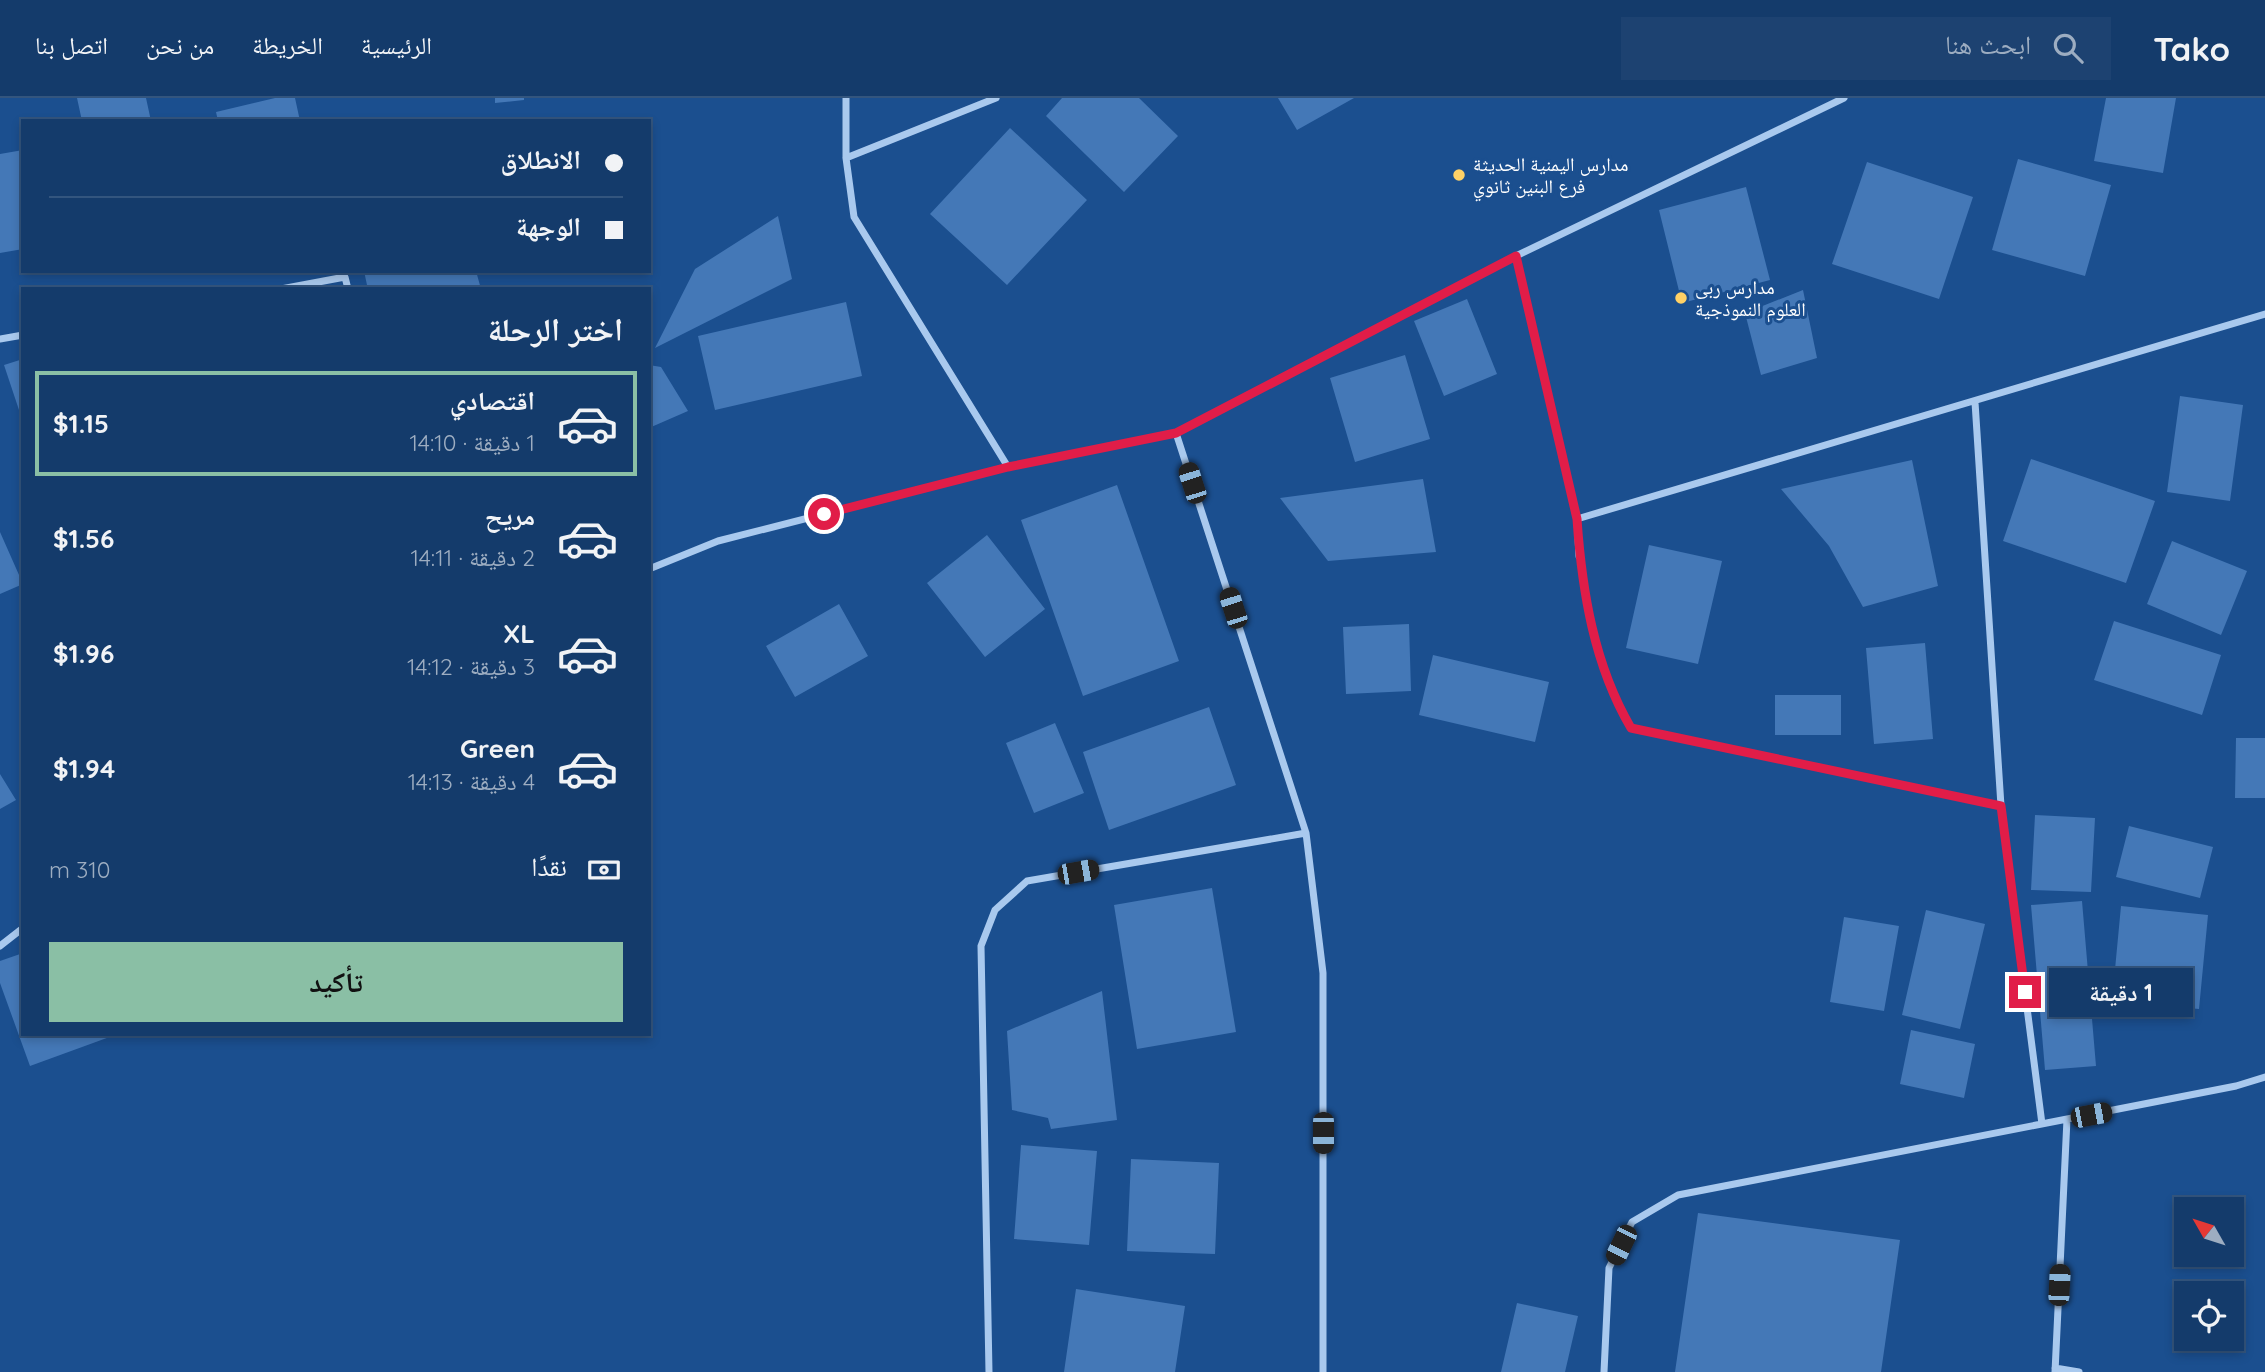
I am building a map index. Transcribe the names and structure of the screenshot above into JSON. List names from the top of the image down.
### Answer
{
  "places": ["مدارس اليمنية الحديثة فرع البنين ثانوي", "مدارس ربى العلوم النموذجية"],
  "north": "top left",
  "page": {
    "header": "Tako",
    "search": "ابحث هنا",
    "nav": [
      "الرئيسية",
      "الخريطة",
      "من نحن",
      "اتصل بنا"
    ],
    "banner": ["الانطلاق", "الوجهة"],
    "heading": "اختر الرحلة",
    "list": [
      {
        "name": "اقتصادي",
        "note": "1 دقيقة · 14:10",
        "value": "$1.15"
      },
      {
        "name": "مريح",
        "note": "2 دقيقة · 14:11",
        "value": "$1.56"
      },
      {
        "name": "XL",
        "note": "3 دقيقة · 14:12",
        "value": "$1.96"
      },
      {
        "name": "Green",
        "note": "4 دقيقة · 14:13",
        "value": "$1.94"
      }
    ],
    "pay": ["نقدًا", "310 m"],
    "buttons": "تأكيد",
    "bubble": "1 دقيقة"
  }
}
